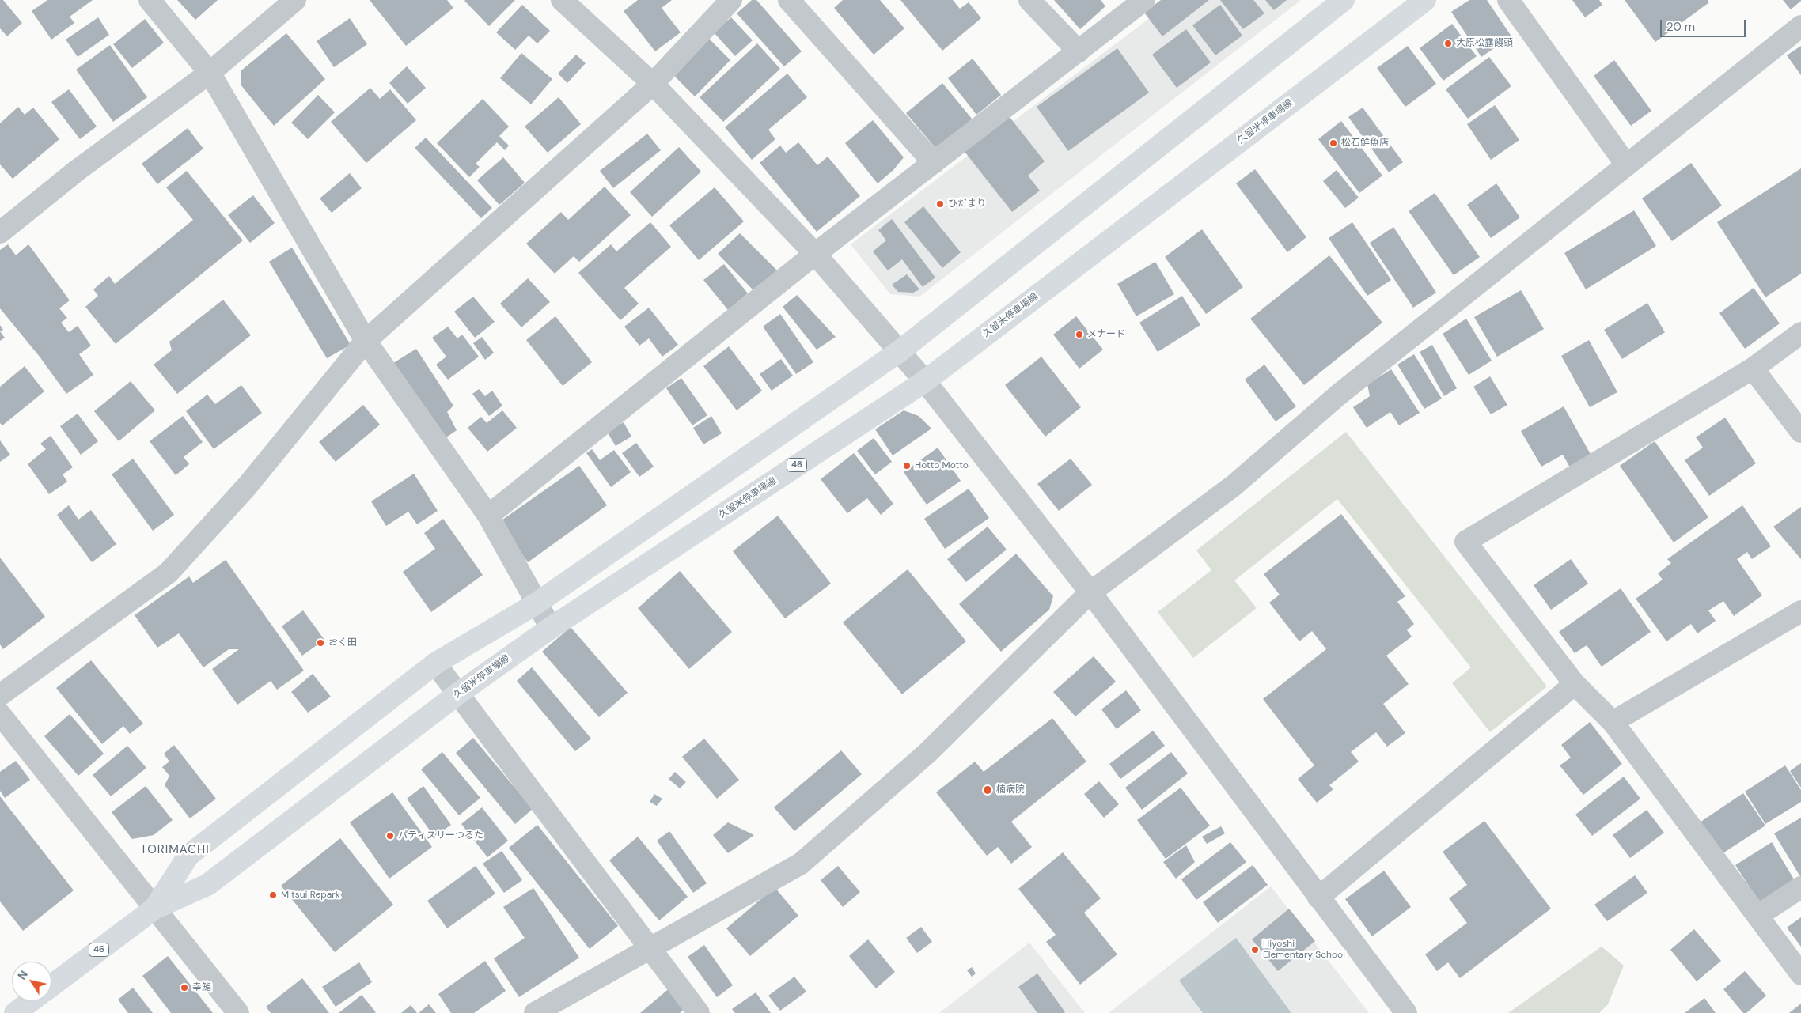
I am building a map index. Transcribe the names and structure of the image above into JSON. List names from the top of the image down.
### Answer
{
  "streets": {
    "main road": ["久留米停車場線", "46"]
  },
  "districts": ["TORIMACHI"],
  "places": [
    "大原松露饅頭",
    "松石鮮魚店",
    "ひだまり",
    "メナード",
    "Hotto Motto",
    "おく田",
    "楠病院",
    "パティスリーつるた",
    "Mitsui Repark",
    "Hiyoshi Elementary School",
    "幸鮨"
  ],
  "scale_bar": "20 m",
  "north": "top left"
}
